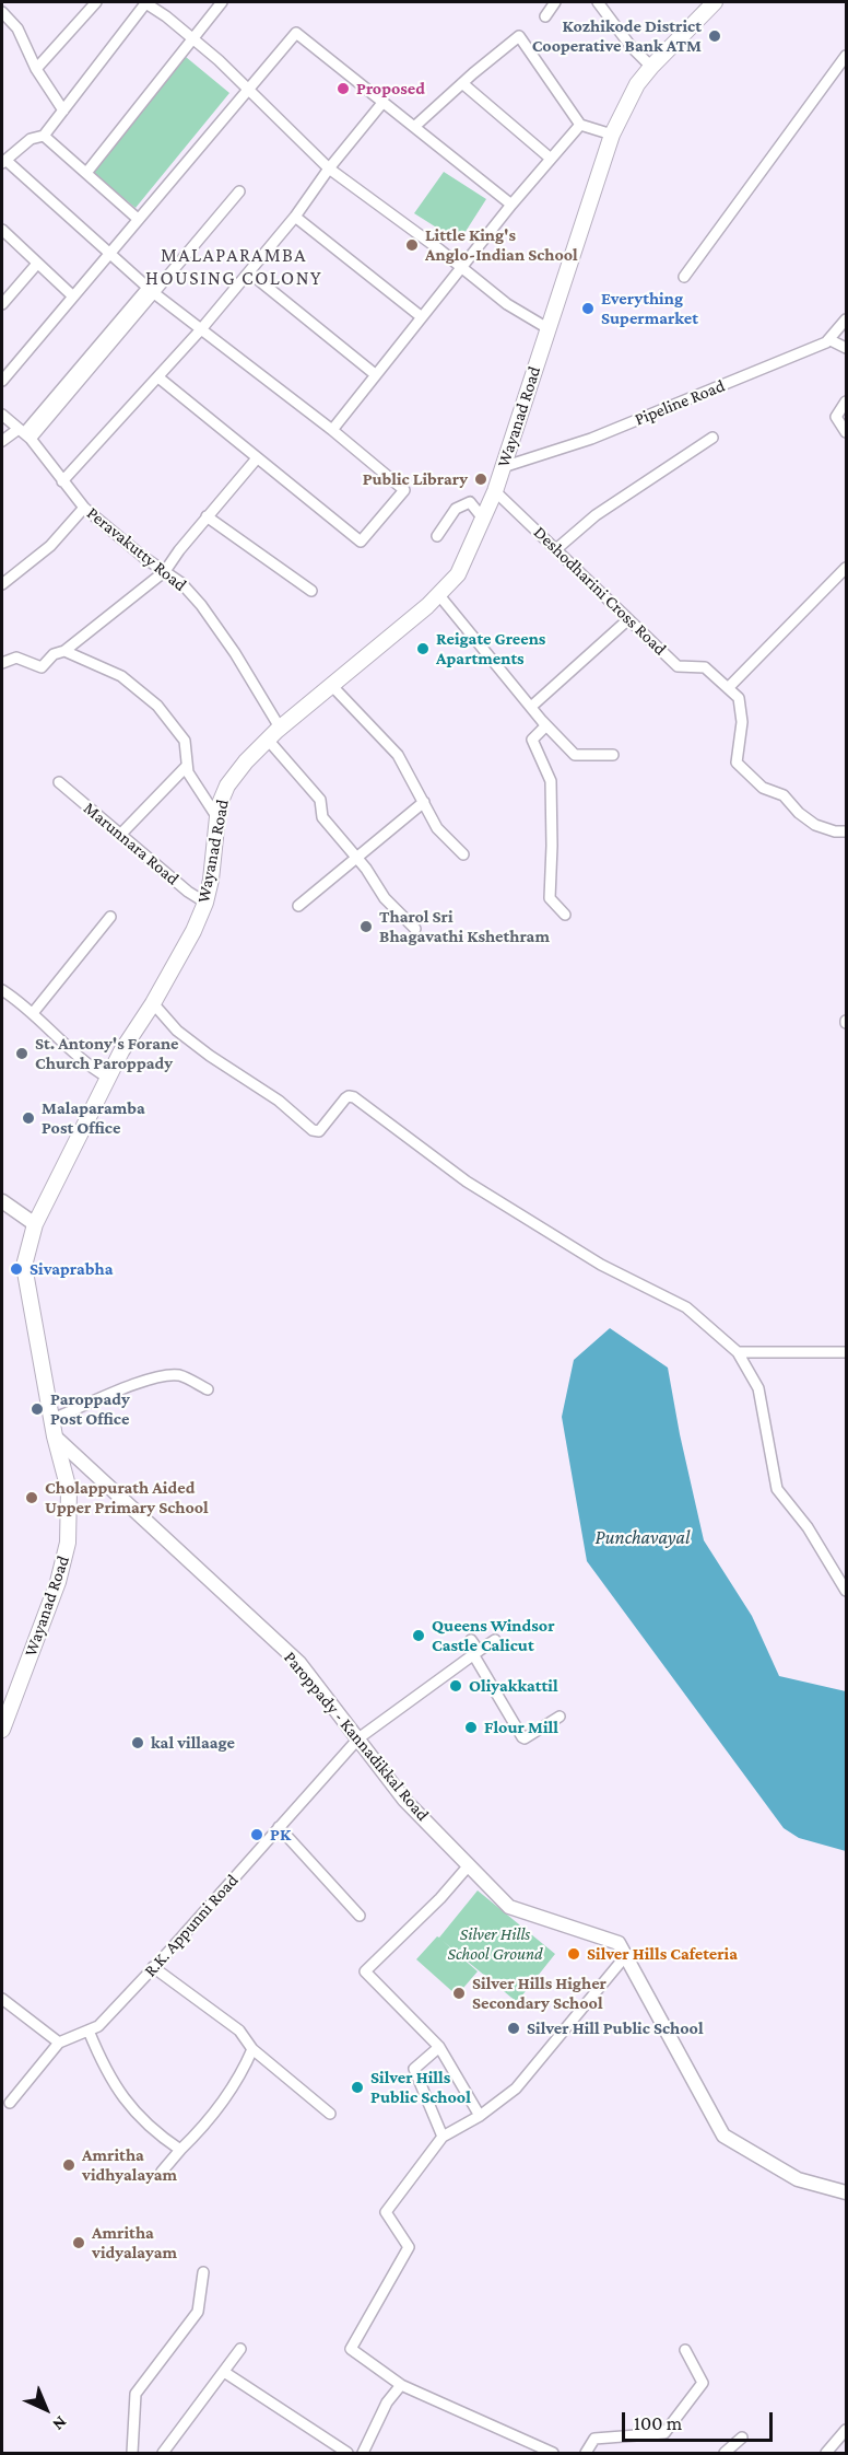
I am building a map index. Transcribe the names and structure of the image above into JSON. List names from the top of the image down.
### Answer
{
  "streets": {
    "highway": ["Wayanad Road"],
    "main road": ["Paroppady - Kannadikkal Road"],
    "street": [
      "Pipeline Road",
      "Peravakutty Road",
      "Deshodharini Cross Road",
      "Marunnara Road",
      "R.K. Appunni Road"
    ]
  },
  "crossings": [
    ["Pipeline Road", "Wayanad Road"],
    ["Wayanad Road", "Peravakutty Road"],
    ["Wayanad Road", "Deshodharini Cross Road"],
    ["Wayanad Road", "Marunnara Road"],
    ["Wayanad Road", "Paroppady - Kannadikkal Road"],
    ["Paroppady - Kannadikkal Road", "R.K. Appunni Road"]
  ],
  "districts": ["MALAPARAMBA HOUSING COLONY"],
  "water": ["Punchavayal"],
  "parks": ["Silver Hills School Ground"],
  "places": [
    "Kozhikode District Cooperative Bank ATM",
    "Proposed",
    "Little King's Anglo-Indian School",
    "Everything Supermarket",
    "Public Library",
    "Reigate Greens Apartments",
    "Tharol Sri Bhagavathi Kshethram",
    "St. Antony's Forane Church Paroppady",
    "Malaparamba Post Office",
    "Sivaprabha",
    "Paroppady Post Office",
    "Cholappurath Aided Upper Primary School",
    "Queens Windsor Castle Calicut",
    "Oliyakkattil",
    "Flour Mill",
    "kal villaage",
    "PK",
    "Silver Hills Cafeteria",
    "Silver Hills Higher Secondary School",
    "Silver Hill Public School",
    "Silver Hills Public School",
    "Amritha vidhyalayam",
    "Amritha vidyalayam"
  ],
  "scale_bar": "100 m",
  "north": "bottom right"
}
